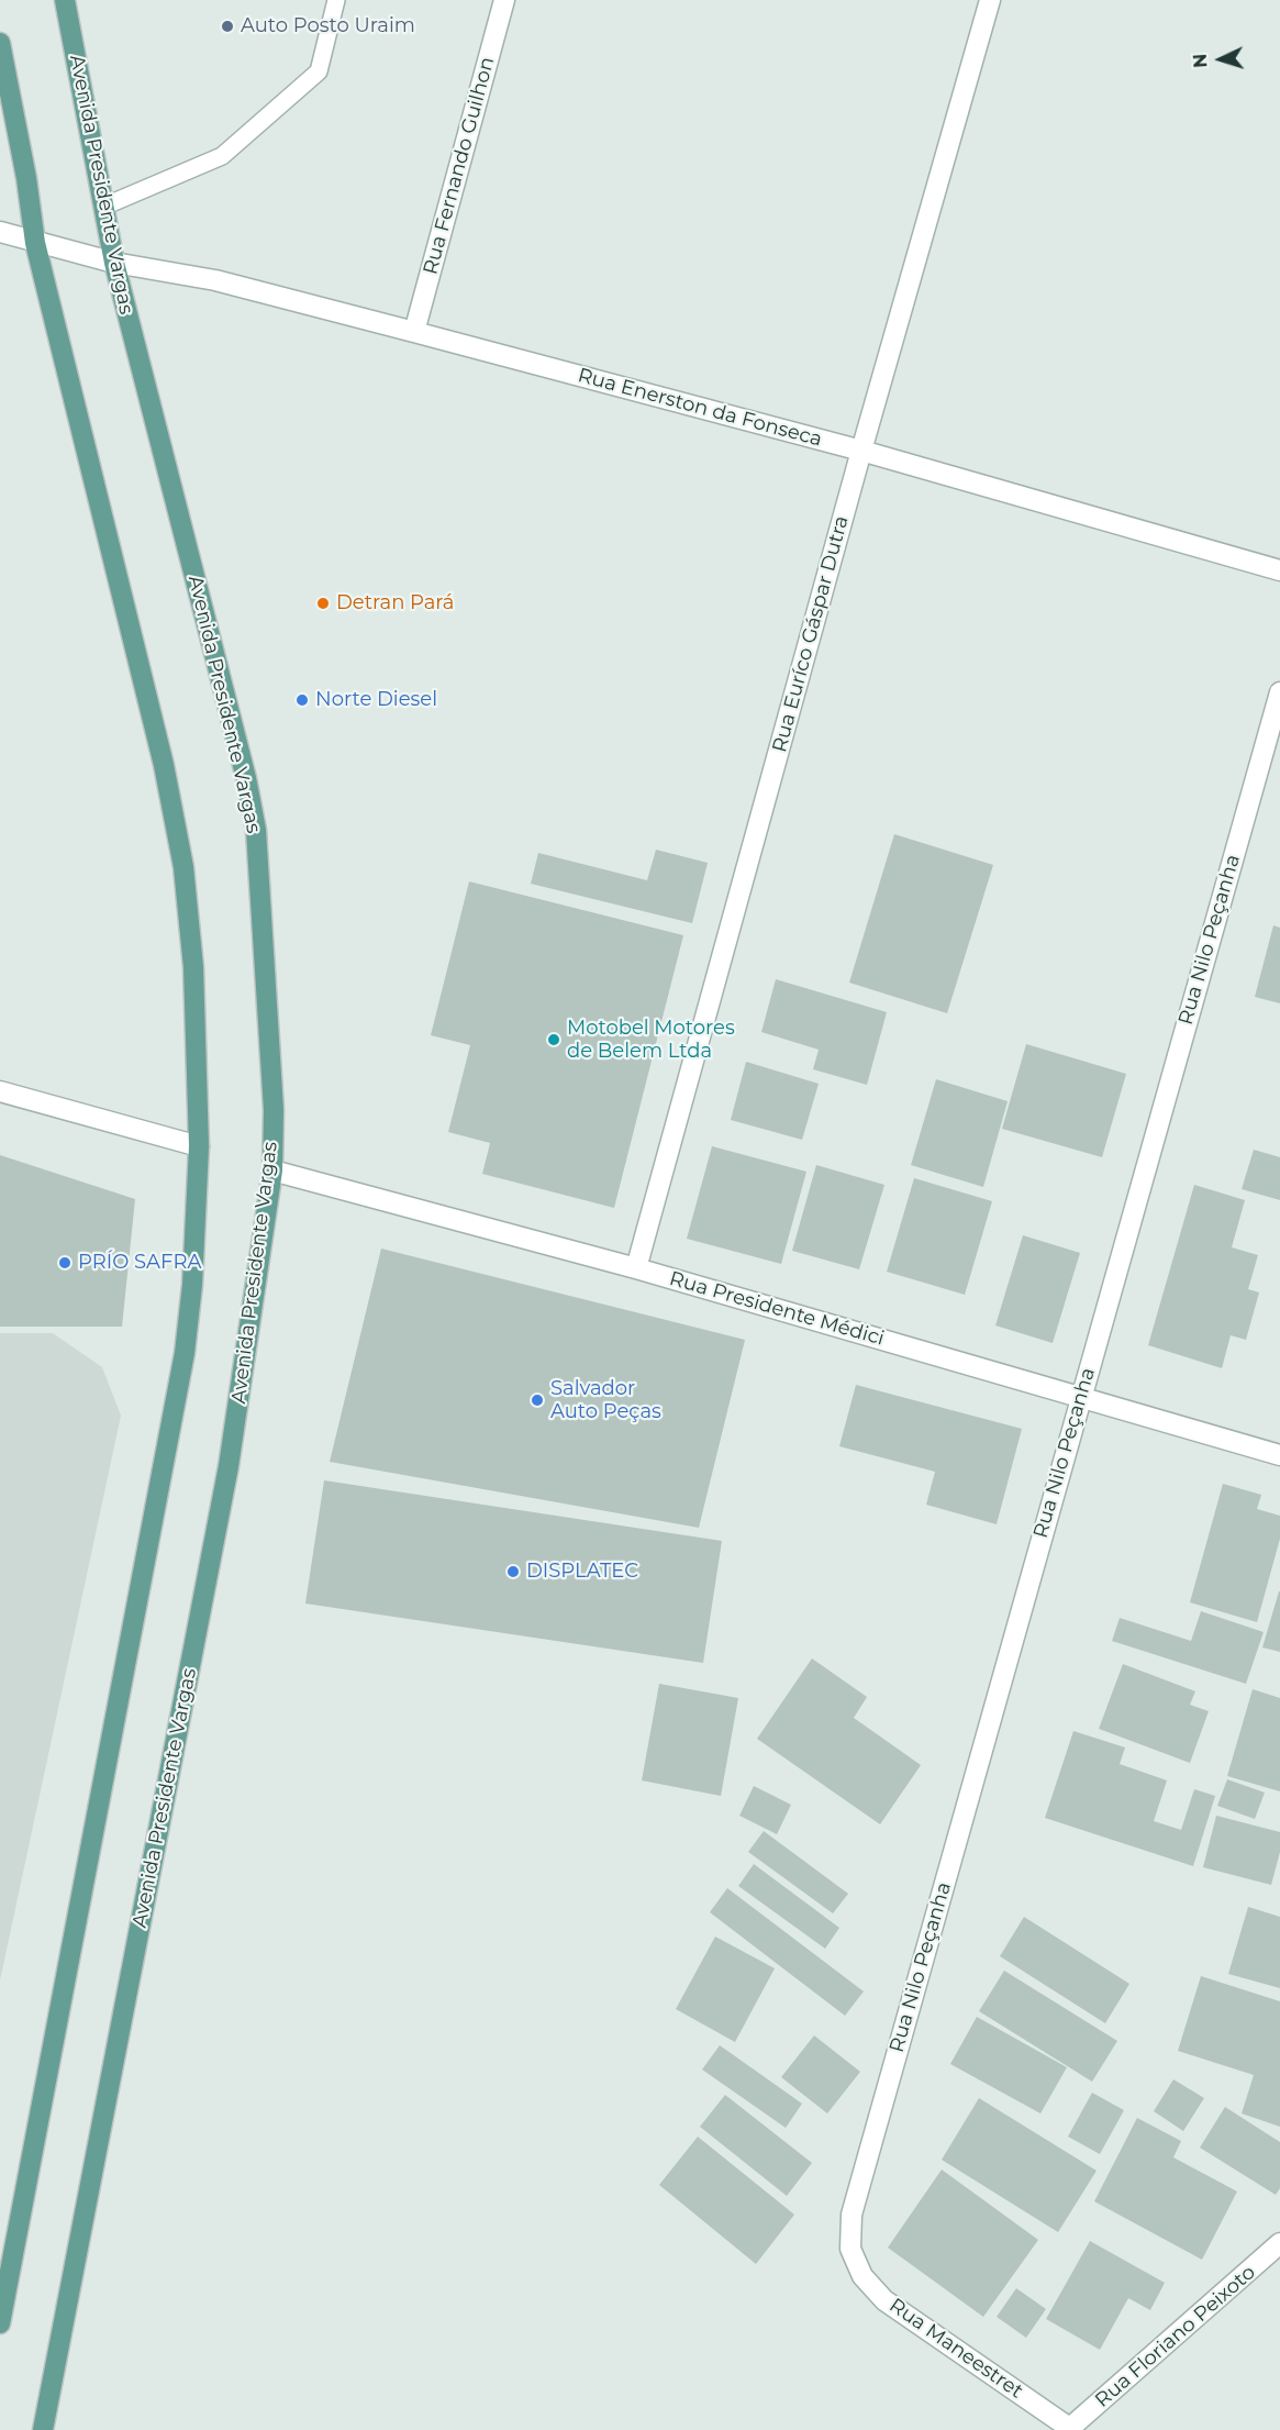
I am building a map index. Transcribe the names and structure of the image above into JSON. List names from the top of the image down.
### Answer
{
  "streets": {
    "main road": ["Avenida Presidente Vargas"],
    "street": [
      "Rua Fernando Guilhon",
      "Rua Enerston da Fonseca",
      "Rua Euríco Gáspar Dutra",
      "Rua Nilo Peçanha",
      "Rua Presidente Médici",
      "Rua Floriano Peixoto",
      "Rua Maneestret"
    ]
  },
  "crossings": [
    ["Rua Fernando Guilhon", "Rua Enerston da Fonseca"],
    ["Avenida Presidente Vargas", "Rua Enerston da Fonseca"],
    ["Avenida Presidente Vargas", "Rua Presidente Médici"],
    ["Rua Enerston da Fonseca", "Rua Euríco Gáspar Dutra"],
    ["Rua Euríco Gáspar Dutra", "Rua Presidente Médici"],
    ["Rua Nilo Peçanha", "Rua Presidente Médici"],
    ["Rua Nilo Peçanha", "Rua Maneestret"],
    ["Rua Floriano Peixoto", "Rua Maneestret"]
  ],
  "places": [
    "Auto Posto Uraim",
    "Detran Pará",
    "Norte Diesel",
    "Motobel Motores de Belem Ltda",
    "PRÍO SAFRA",
    "Salvador Auto Peças",
    "DISPLATEC"
  ],
  "north": "left"
}
